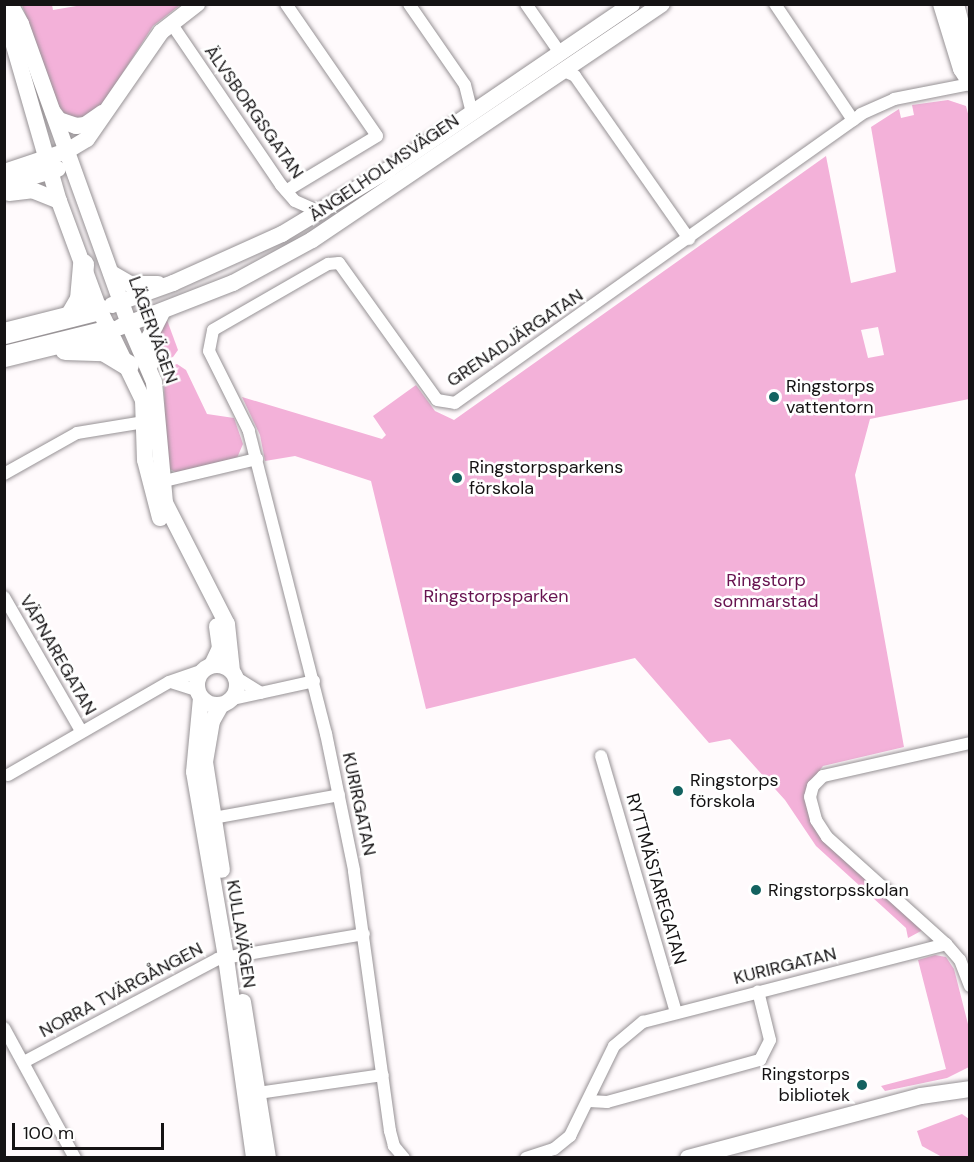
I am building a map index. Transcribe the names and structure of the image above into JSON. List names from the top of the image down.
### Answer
{
  "streets": {
    "street": [
      "ÄLVSBORGSGATAN",
      "ÄNGELHOLMSVÄGEN",
      "LÄGERVÄGEN",
      "GRENADJÄRGATAN",
      "VÄPNAREGATAN",
      "KURIRGATAN",
      "RYTTMÄSTAREGATAN",
      "KULLAVÄGEN",
      "NORRA TVÄRGÅNGEN"
    ]
  },
  "crossings": [
    ["ÄLVSBORGSGATAN", "ÄNGELHOLMSVÄGEN"],
    ["ÄNGELHOLMSVÄGEN", "LÄGERVÄGEN"],
    ["GRENADJÄRGATAN", "KURIRGATAN"],
    ["KURIRGATAN", "RYTTMÄSTAREGATAN"],
    ["KURIRGATAN", "NORRA TVÄRGÅNGEN"],
    ["KULLAVÄGEN", "NORRA TVÄRGÅNGEN"]
  ],
  "parks": ["Ringstorp sommarstad", "Ringstorpsparken"],
  "places": [
    "Ringstorps vattentorn",
    "Ringstorpsparkens förskola",
    "Ringstorps förskola",
    "Ringstorpsskolan",
    "Ringstorps bibliotek"
  ],
  "scale_bar": "100 m"
}
